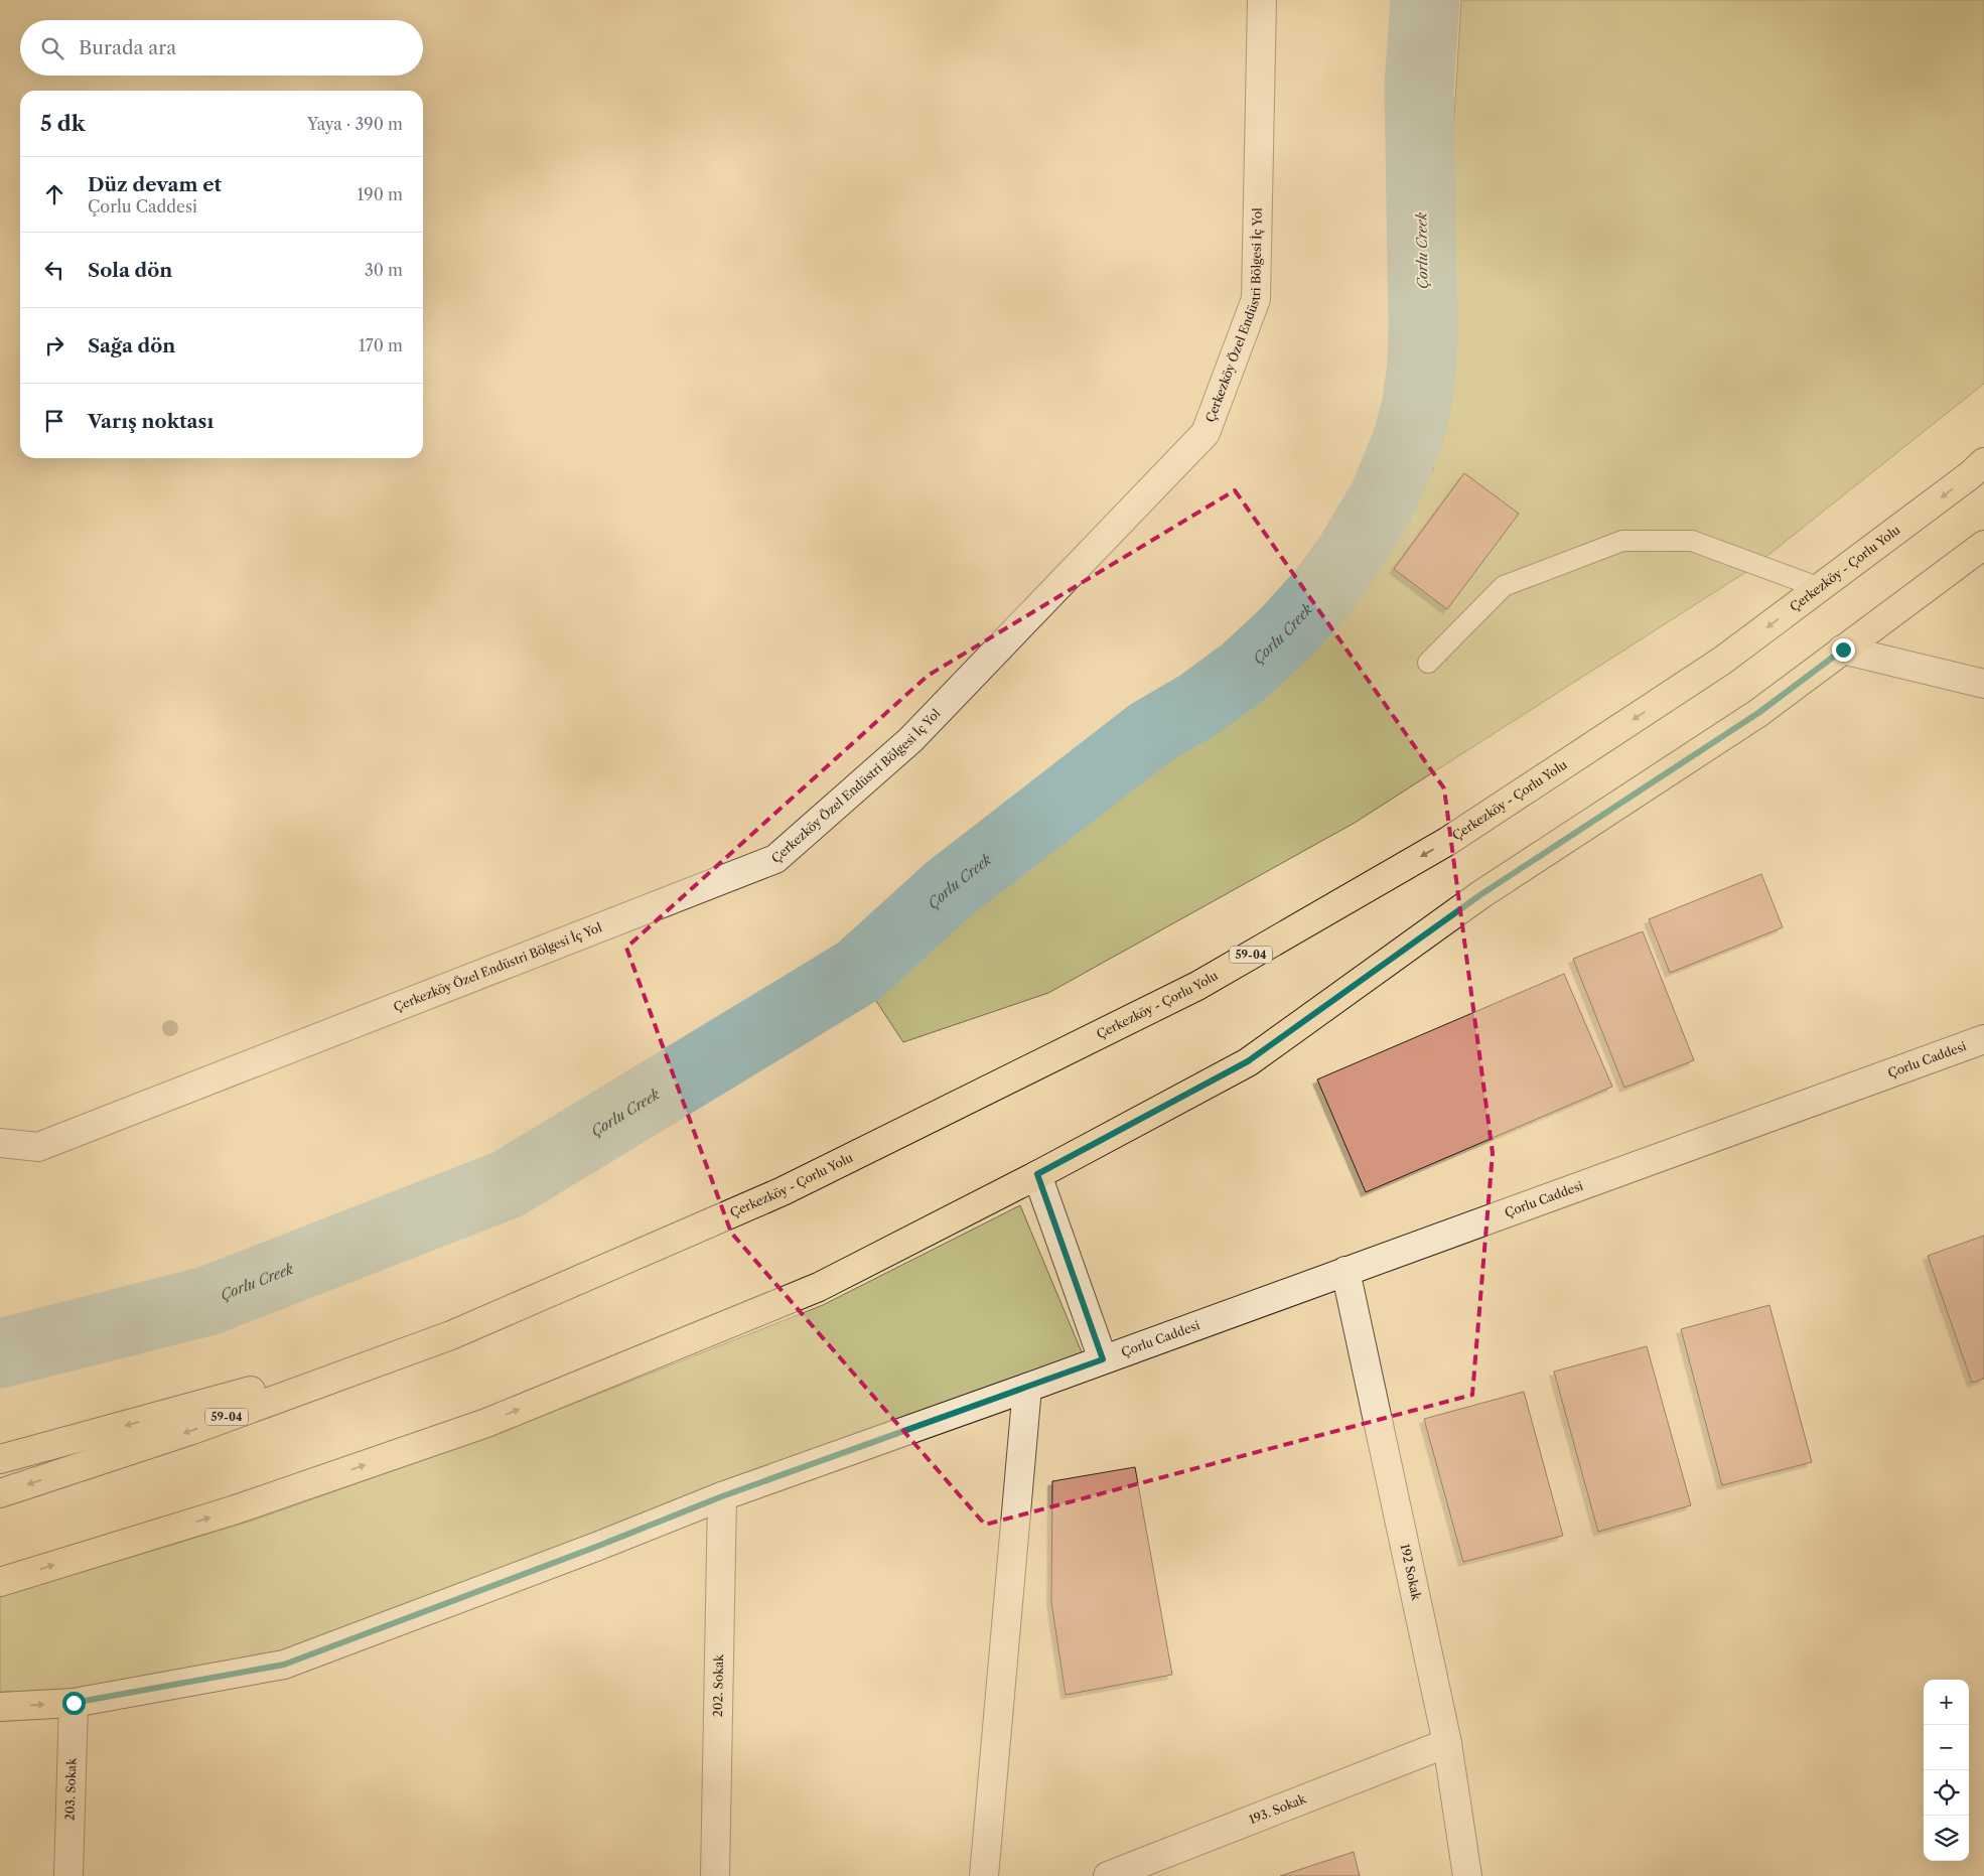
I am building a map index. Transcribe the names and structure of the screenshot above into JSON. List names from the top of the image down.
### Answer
{
  "streets": {
    "main road": ["Çerkezköy - Çorlu Yolu", "59-04"],
    "street": [
      "Çerkezköy Özel Endüstri Bölgesi İç Yol",
      "Çorlu Caddesi",
      "192 Sokak",
      "202. Sokak",
      "203. Sokak",
      "193. Sokak"
    ]
  },
  "crossings": [
    ["Çerkezköy - Çorlu Yolu", "59-04"],
    ["Çorlu Caddesi", "192 Sokak"],
    ["Çorlu Caddesi", "202. Sokak"],
    ["Çorlu Caddesi", "203. Sokak"],
    ["192 Sokak", "193. Sokak"]
  ],
  "water": ["Çorlu Creek"],
  "page": {
    "search": "Burada ara",
    "heading": ["5 dk", "Yaya · 390 m"],
    "list": [
      ["Düz devam et", "Çorlu Caddesi", "190 m"],
      ["Sola dön", "30 m"],
      ["Sağa dön", "170 m"],
      "Varış noktası"
    ],
    "map_buttons": ["+", "−"]
  }
}
